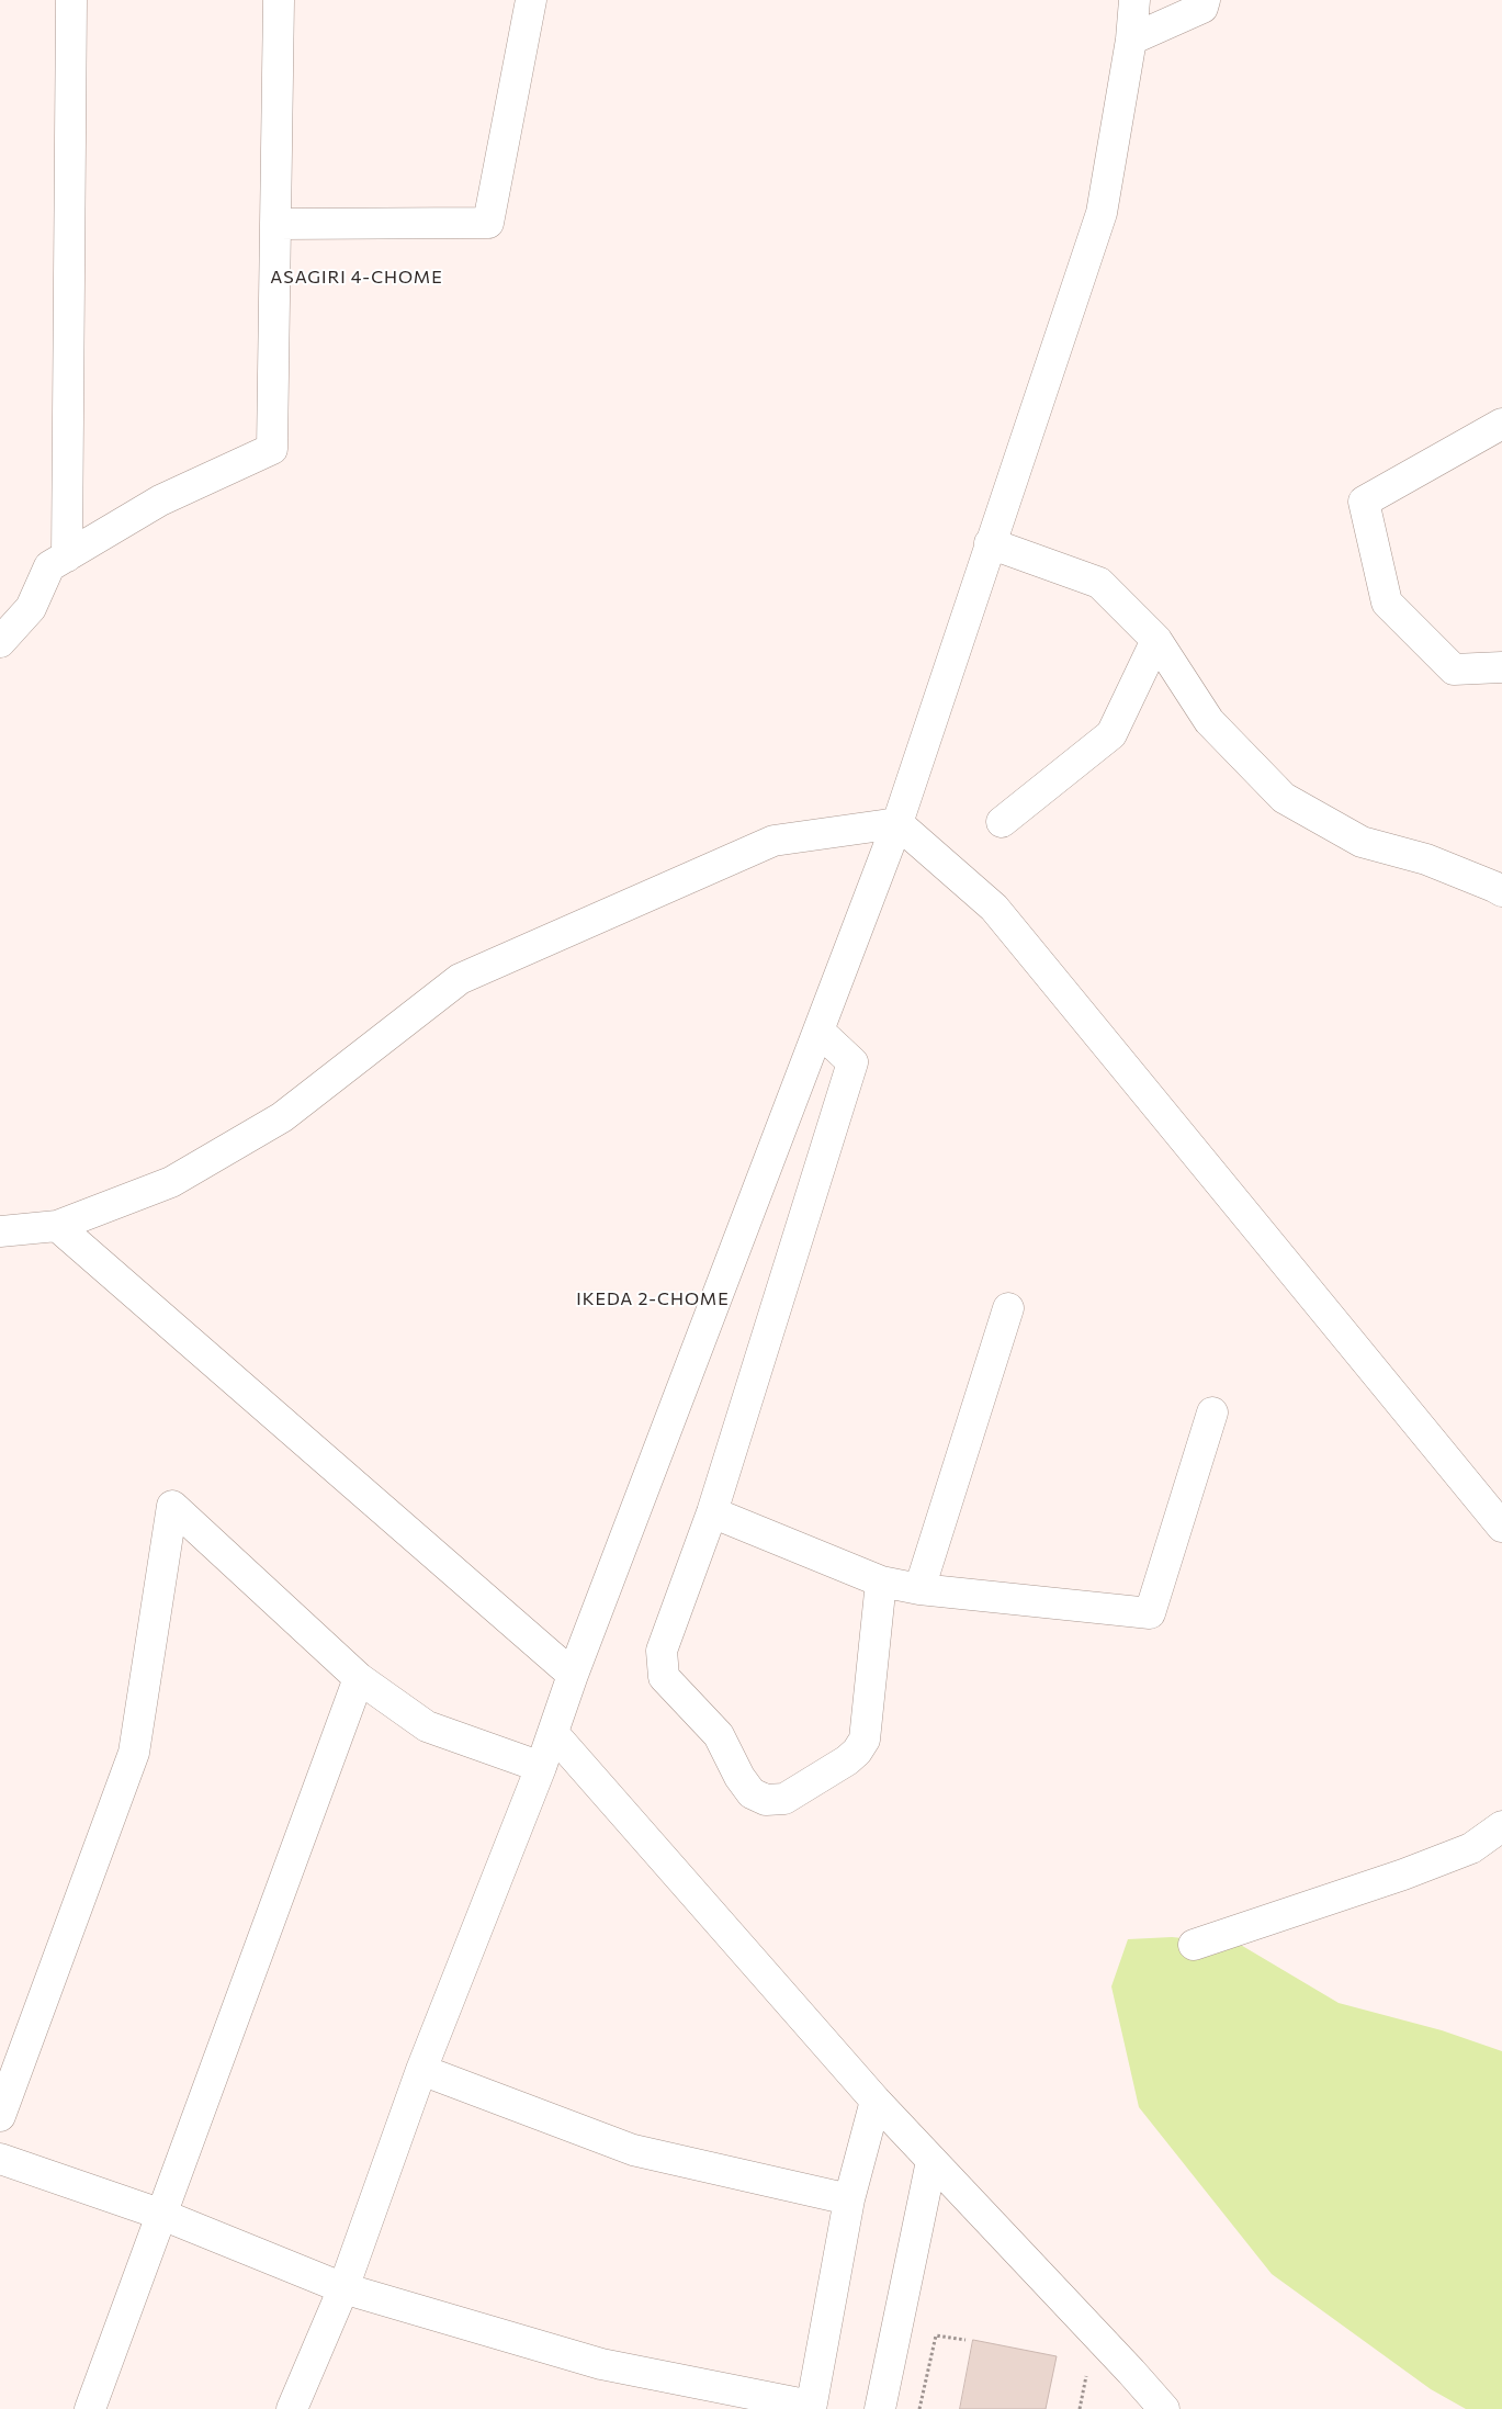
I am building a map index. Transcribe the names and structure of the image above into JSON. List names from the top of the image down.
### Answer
{
  "districts": ["ASAGIRI 4-CHOME", "IKEDA 2-CHOME"]
}
